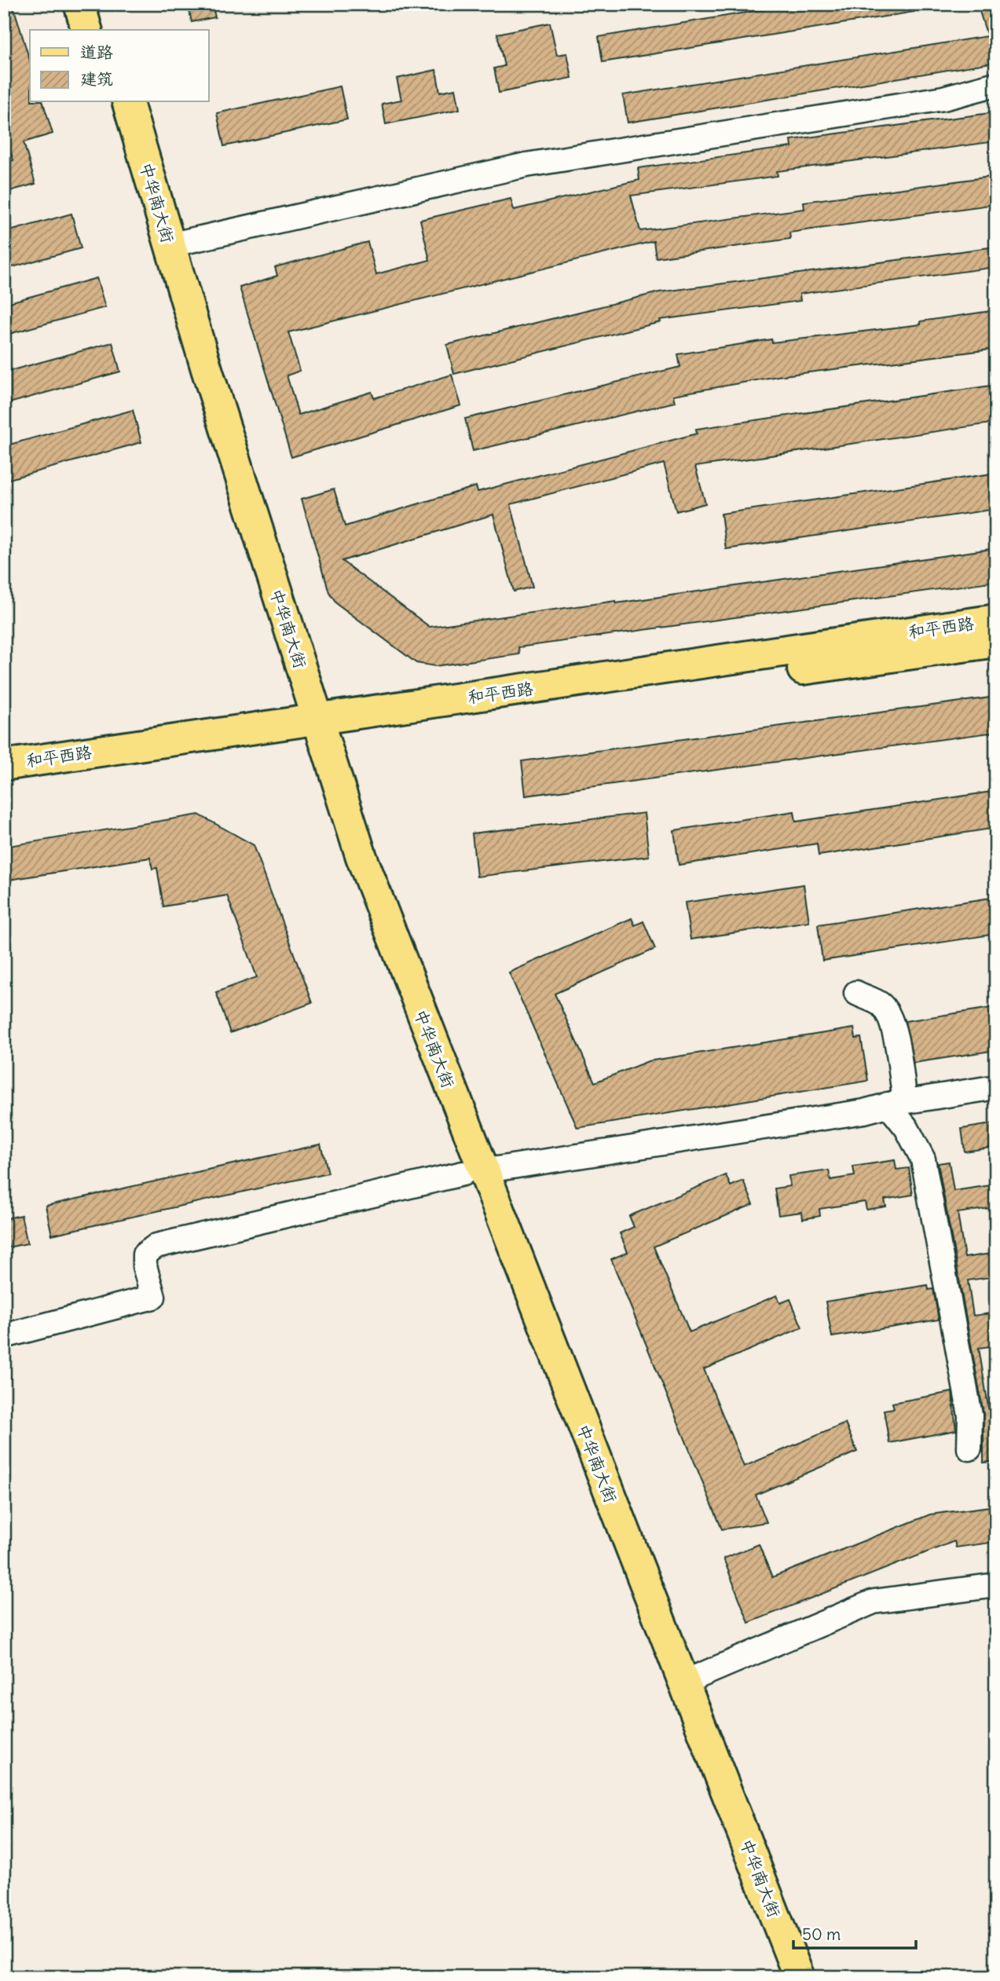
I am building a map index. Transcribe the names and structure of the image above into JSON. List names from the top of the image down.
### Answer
{
  "streets": {
    "main road": ["中华南大街", "和平西路"]
  },
  "crossings": [
    ["中华南大街", "和平西路"]
  ],
  "legend": ["道路", "建筑"],
  "scale_bar": "50 m"
}
